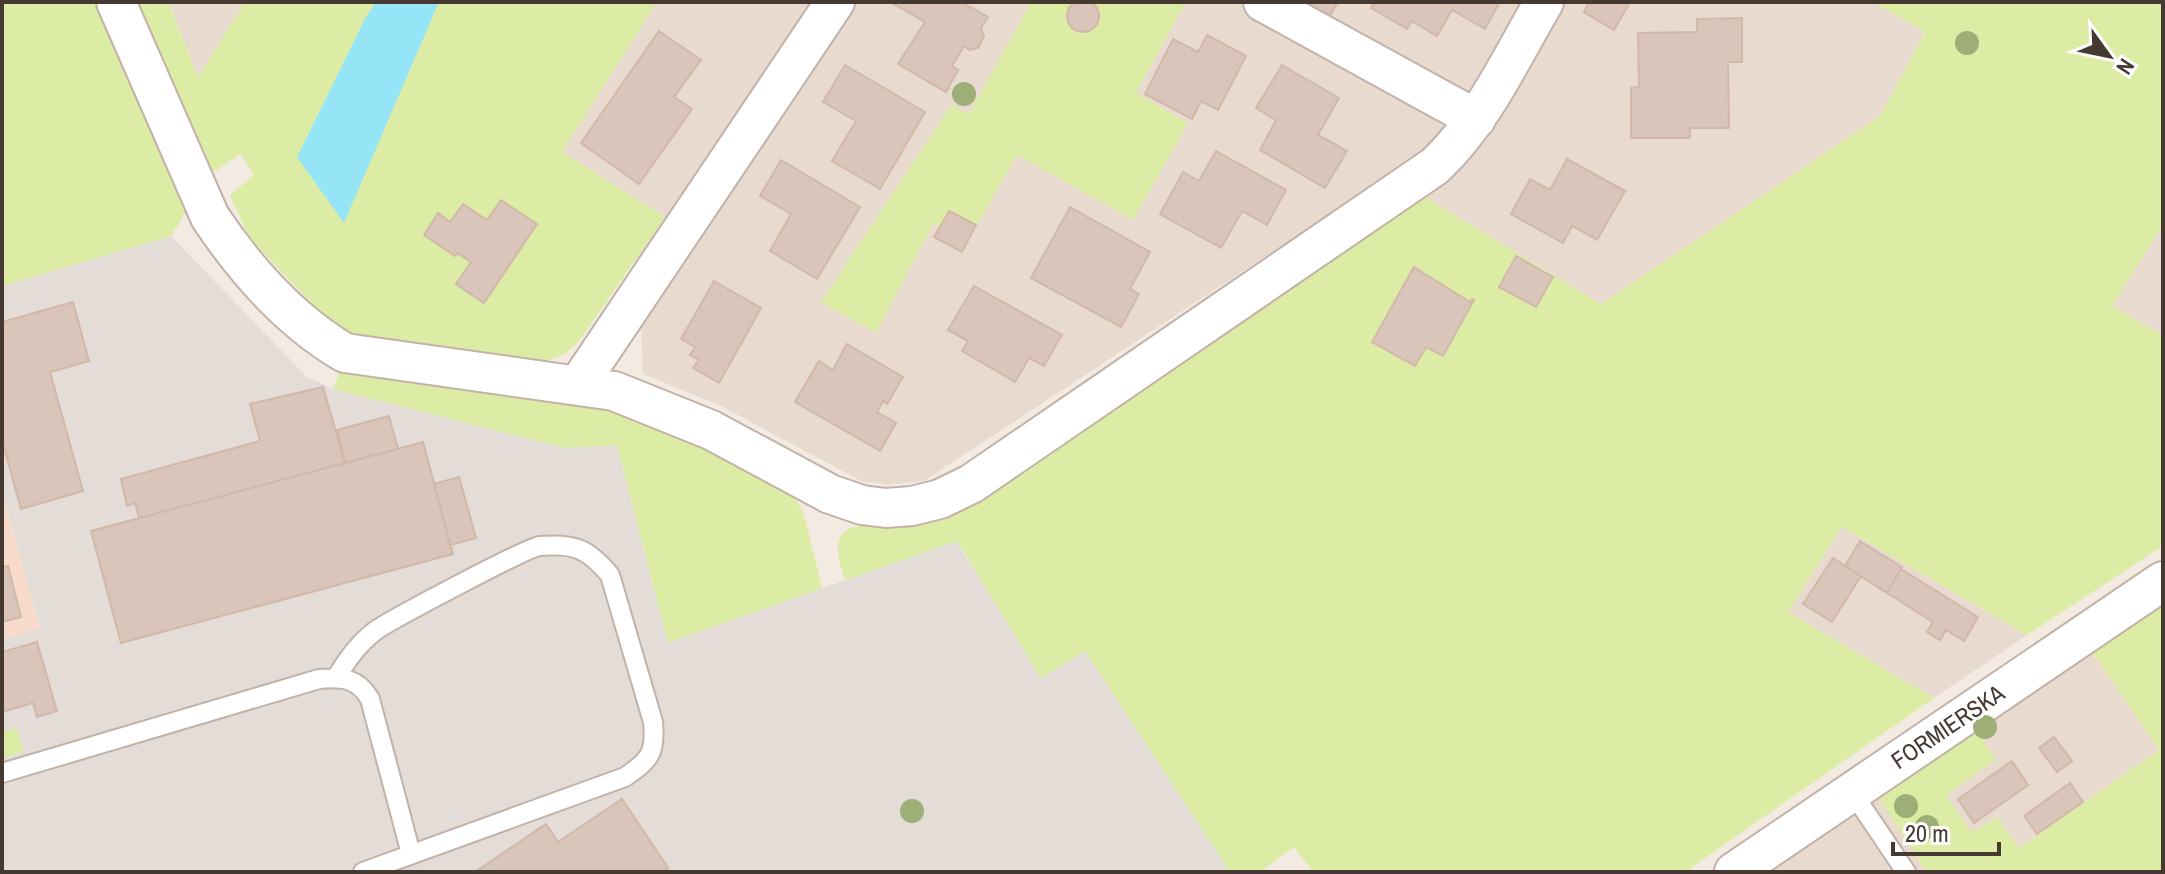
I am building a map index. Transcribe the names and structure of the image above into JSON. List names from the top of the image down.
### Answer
{
  "streets": {
    "street": ["FORMIERSKA"]
  },
  "scale_bar": "20 m",
  "north": "bottom right"
}
